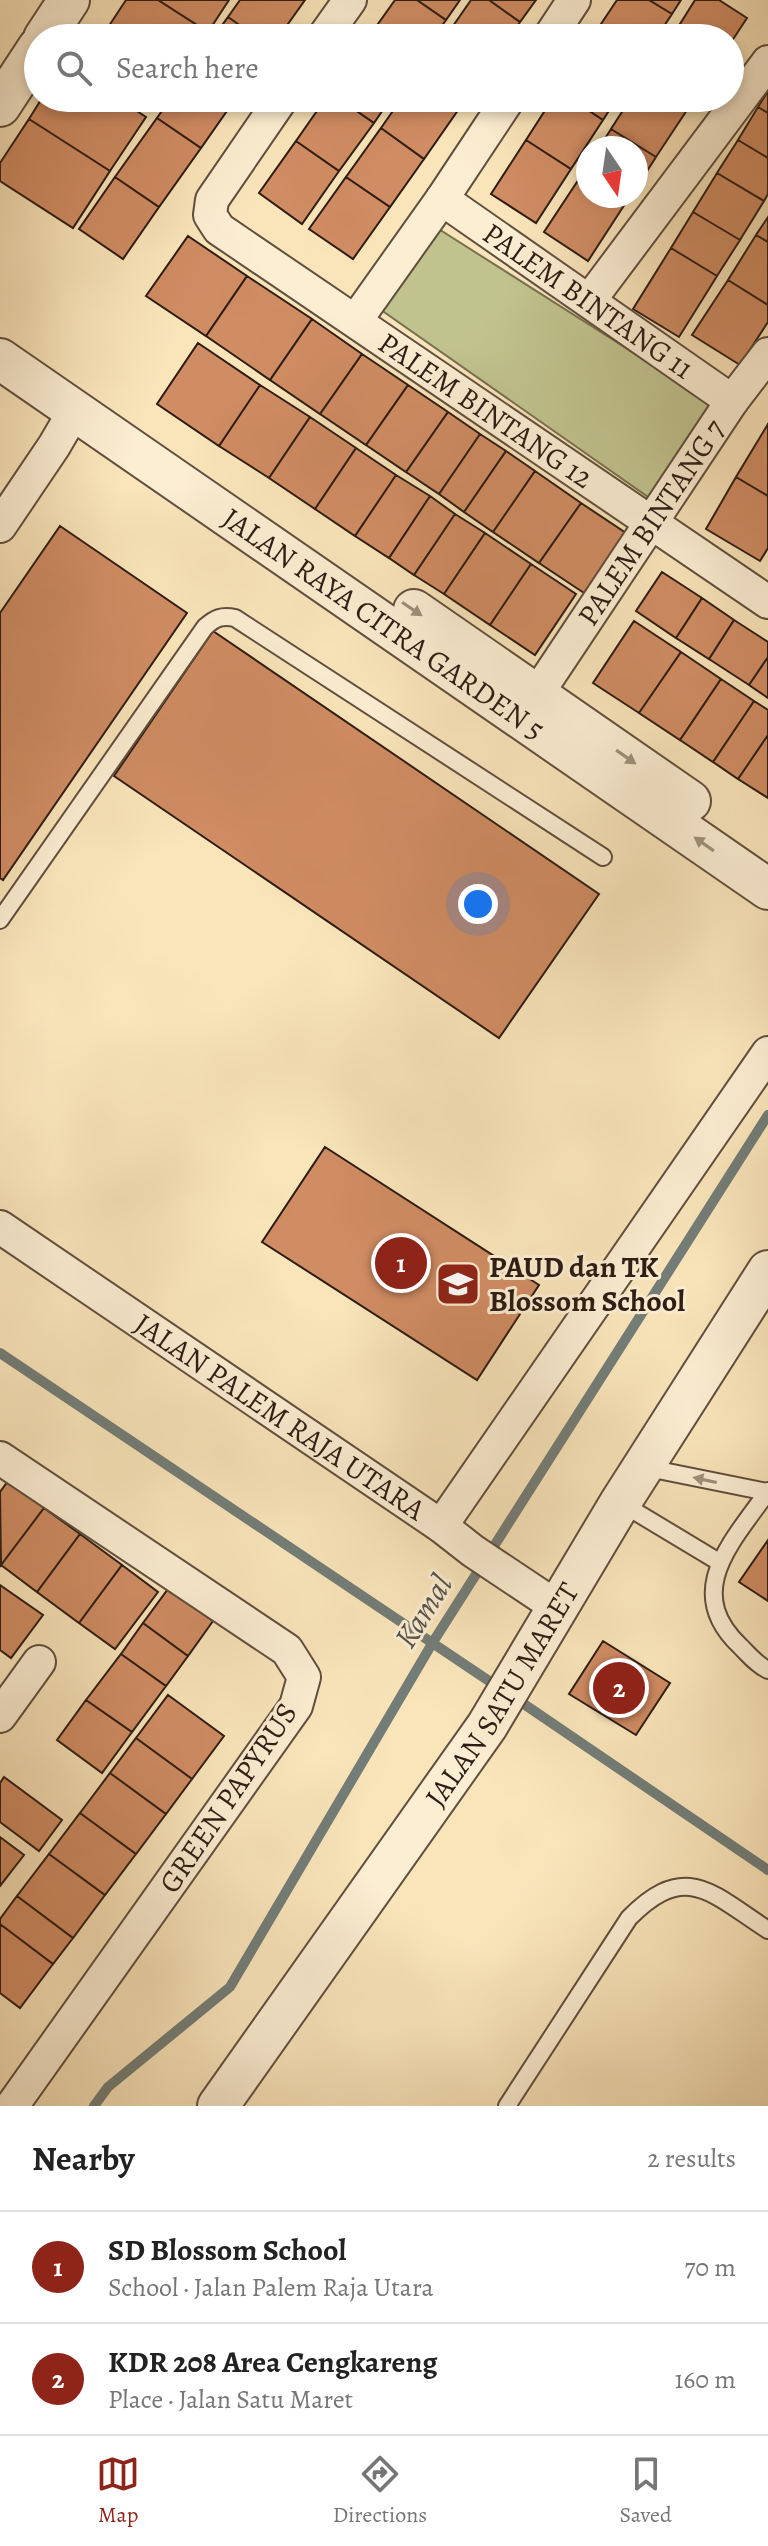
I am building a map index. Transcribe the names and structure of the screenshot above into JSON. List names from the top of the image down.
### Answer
{
  "streets": {
    "street": [
      "PALEM BINTANG 11",
      "PALEM BINTANG 12",
      "PALEM BINTANG 7",
      "JALAN RAYA CITRA GARDEN 5",
      "JALAN PALEM RAJA UTARA",
      "JALAN SATU MARET",
      "GREEN PAPYRUS"
    ]
  },
  "crossings": [
    ["PALEM BINTANG 11", "PALEM BINTANG 7"],
    ["PALEM BINTANG 12", "PALEM BINTANG 7"],
    ["PALEM BINTANG 7", "JALAN RAYA CITRA GARDEN 5"],
    ["JALAN PALEM RAJA UTARA", "JALAN SATU MARET"]
  ],
  "water": ["Kamal"],
  "places": {
    "school or university": ["PAUD dan TK Blossom School"]
  },
  "north": "bottom",
  "page": {
    "search": "Search here",
    "pins": ["1", "2"],
    "heading": ["Nearby", "2 results"],
    "list": [
      {
        "mark": "1",
        "name": "SD Blossom School",
        "note": "School · Jalan Palem Raja Utara",
        "value": "70 m"
      },
      {
        "mark": "2",
        "name": "KDR 208 Area Cengkareng",
        "note": "Place · Jalan Satu Maret",
        "value": "160 m"
      }
    ],
    "nav": ["Map", "Directions", "Saved"]
  }
}
